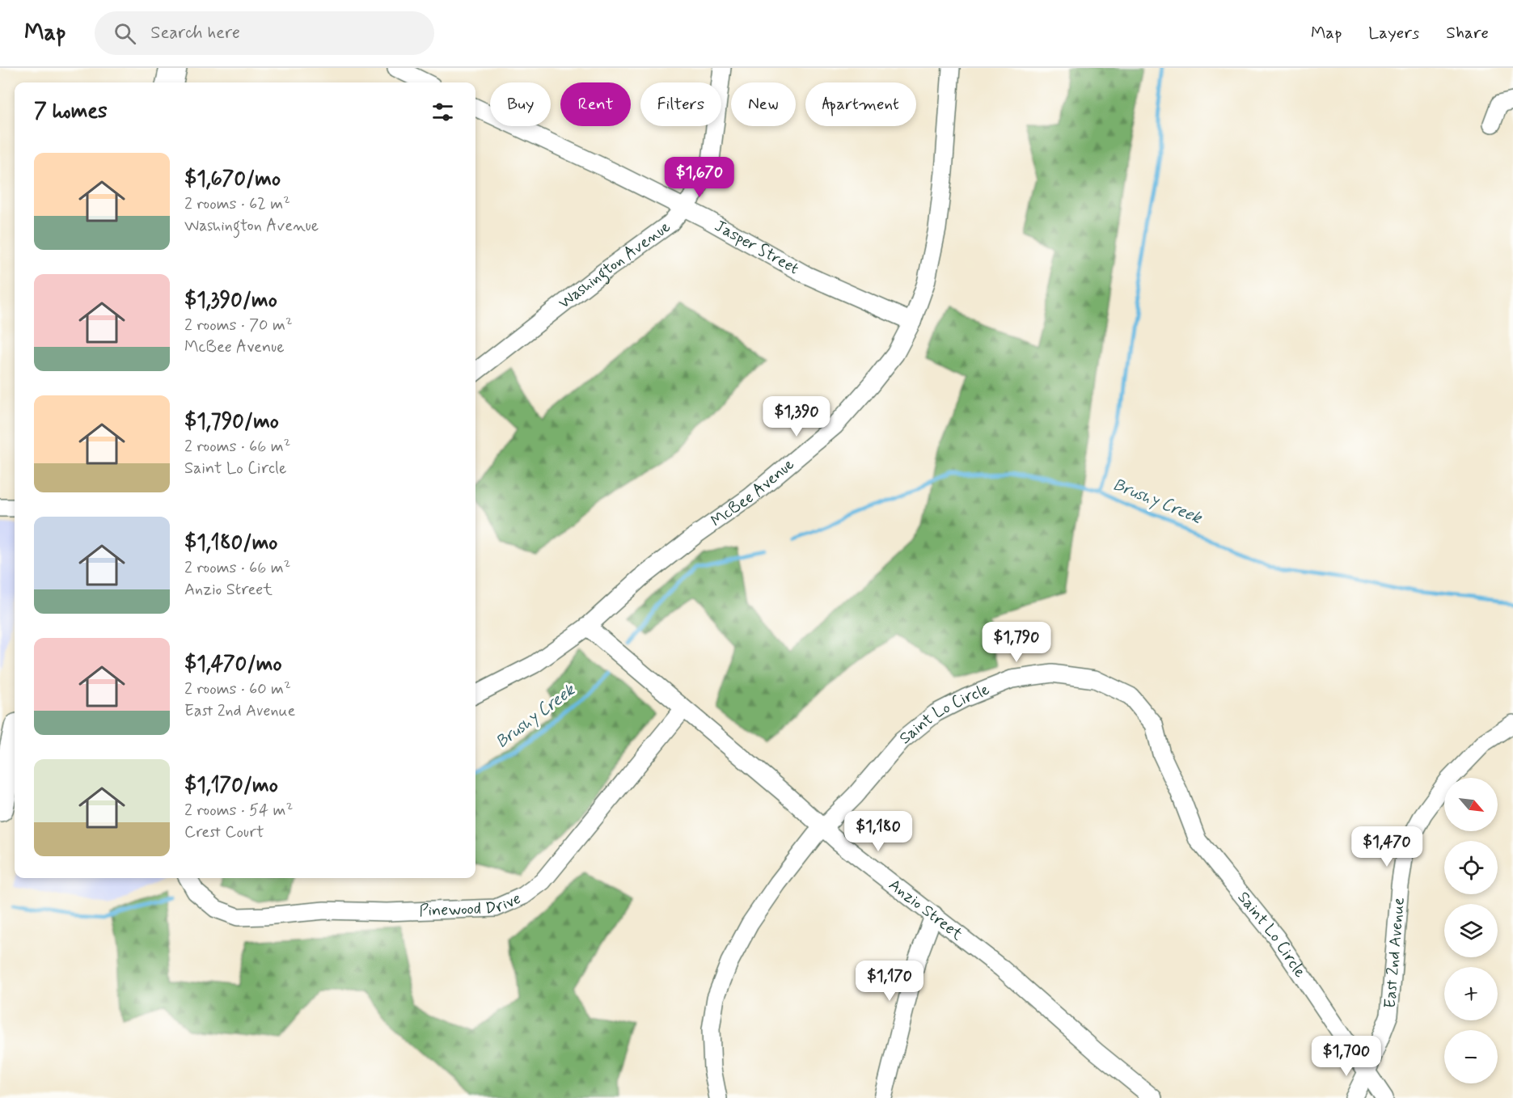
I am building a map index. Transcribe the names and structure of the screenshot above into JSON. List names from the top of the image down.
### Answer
{
  "streets": {
    "street": [
      "Jasper Street",
      "Washington Avenue",
      "McBee Avenue",
      "Saint Lo Circle",
      "Pinewood Drive",
      "Anzio Street",
      "East 2nd Avenue"
    ]
  },
  "crossings": [
    ["Jasper Street", "Washington Avenue"],
    ["Jasper Street", "McBee Avenue"],
    ["McBee Avenue", "Anzio Street"],
    ["Saint Lo Circle", "Anzio Street"],
    ["Saint Lo Circle", "East 2nd Avenue"],
    ["Pinewood Drive", "Anzio Street"]
  ],
  "water": ["Brushy Creek"],
  "north": "bottom right",
  "page": {
    "header": "Map",
    "search": "Search here",
    "nav": ["Map", "Layers", "Share"],
    "chip": [
      "Buy",
      "Rent",
      "Filters",
      "New",
      "Apartment"
    ],
    "heading": "7 homes",
    "list": [
      {
        "name": "$1,670/mo",
        "note": "2 rooms · 62 m² · Washington Avenue"
      },
      {
        "name": "$1,390/mo",
        "note": "2 rooms · 70 m² · McBee Avenue"
      },
      {
        "name": "$1,790/mo",
        "note": "2 rooms · 66 m² · Saint Lo Circle"
      },
      {
        "name": "$1,180/mo",
        "note": "2 rooms · 66 m² · Anzio Street"
      },
      {
        "name": "$1,470/mo",
        "note": "2 rooms · 60 m² · East 2nd Avenue"
      },
      {
        "name": "$1,170/mo",
        "note": "2 rooms · 54 m² · Crest Court"
      }
    ],
    "price": [
      "$1,670",
      "$1,390",
      "$1,790",
      "$1,180",
      "$1,470",
      "$1,170",
      "$1,700"
    ],
    "map_buttons": ["+", "−"]
  }
}
